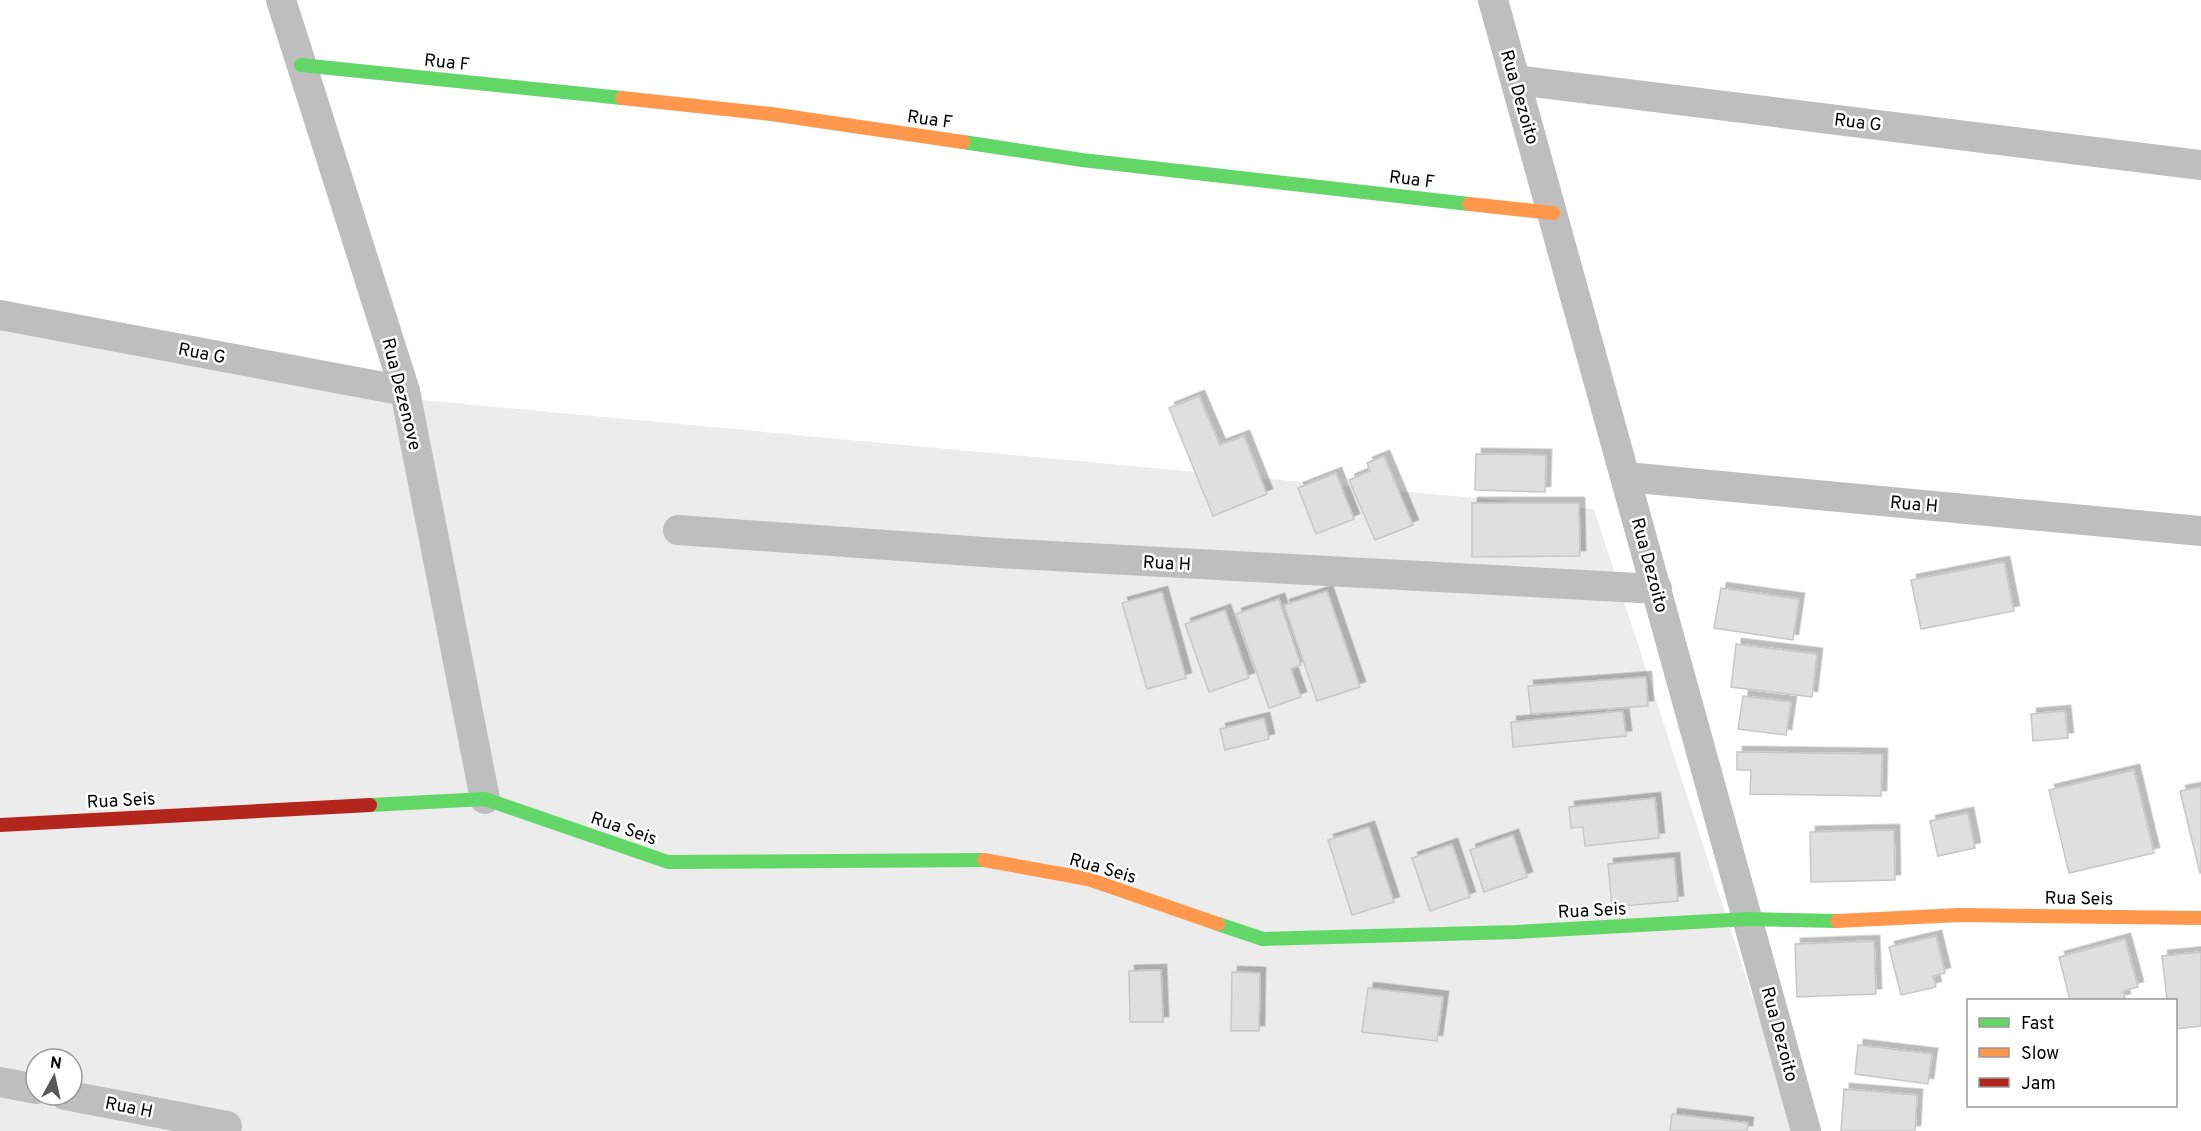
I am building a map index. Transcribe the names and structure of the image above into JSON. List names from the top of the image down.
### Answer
{
  "streets": {
    "street": [
      "Rua F",
      "Rua Dezoito",
      "Rua G",
      "Rua Dezenove",
      "Rua H",
      "Rua Seis"
    ]
  },
  "crossings": [
    ["Rua F", "Rua Dezoito"],
    ["Rua F", "Rua Dezenove"],
    ["Rua Dezoito", "Rua G"],
    ["Rua Dezoito", "Rua H"],
    ["Rua Dezoito", "Rua Seis"],
    ["Rua G", "Rua Dezenove"],
    ["Rua Dezenove", "Rua Seis"]
  ],
  "legend": ["Fast", "Slow", "Jam"],
  "north": "top"
}
